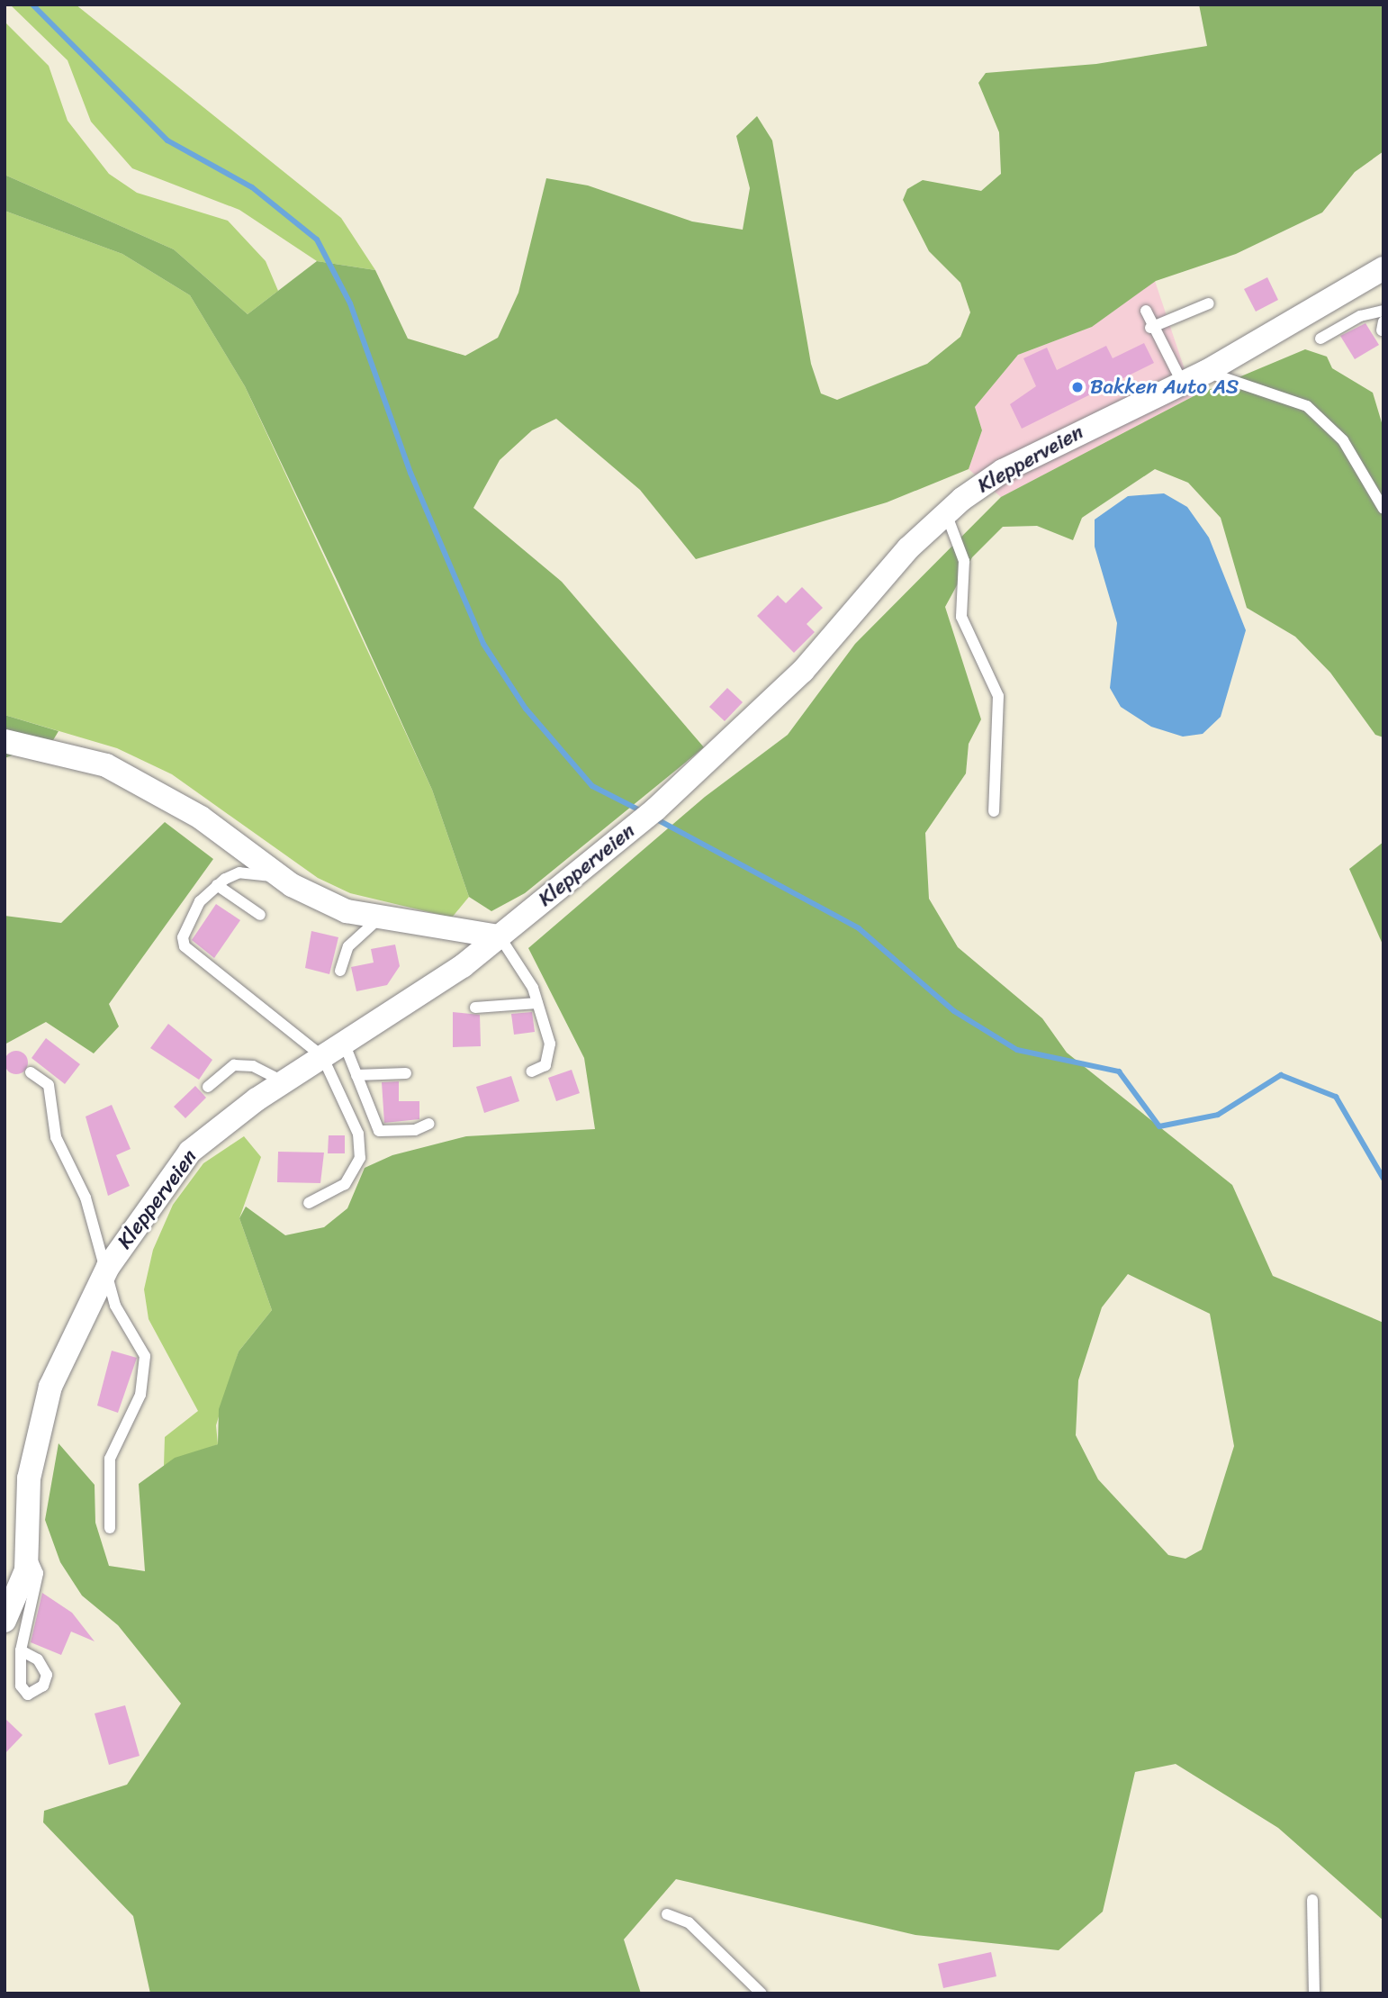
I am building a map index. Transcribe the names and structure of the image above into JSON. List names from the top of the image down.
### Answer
{
  "streets": {
    "street": ["Klepperveien"]
  },
  "places": ["Bakken Auto AS"]
}
